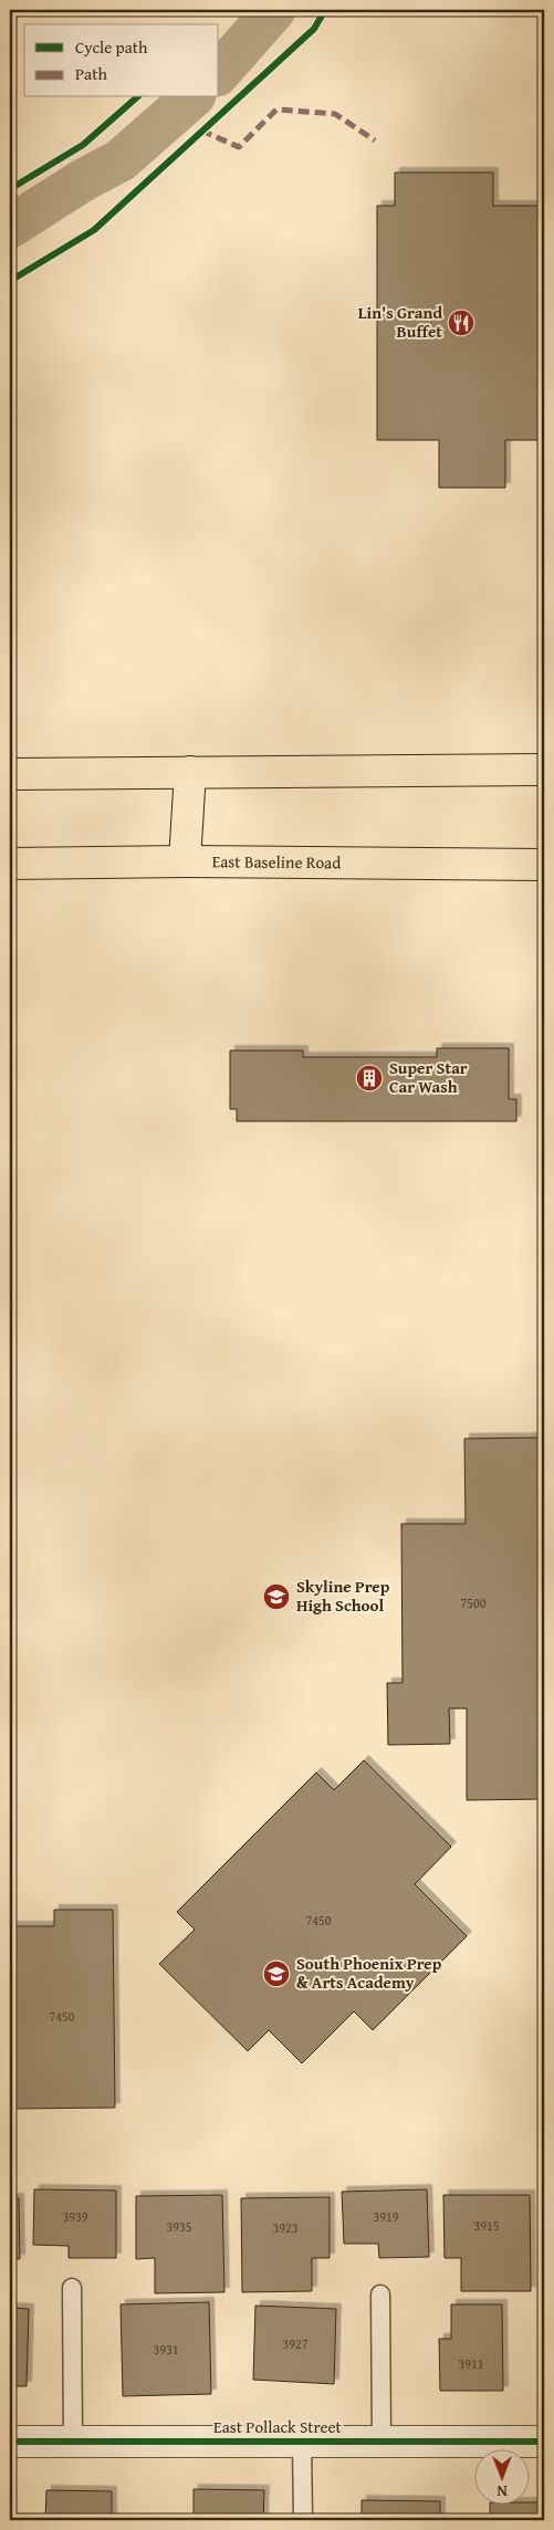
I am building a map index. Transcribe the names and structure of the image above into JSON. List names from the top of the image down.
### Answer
{
  "streets": {
    "main road": ["East Baseline Road"],
    "street": ["East Pollack Street"]
  },
  "places": {
    "restaurant": ["Lin's Grand Buffet"],
    "building": ["Super Star Car Wash"],
    "school or university": ["Skyline Prep High School", "South Phoenix Prep & Arts Academy"]
  },
  "house_numbers": [
    "7500",
    "7450",
    "7450",
    "3939",
    "3919",
    "3915",
    "3935",
    "3923",
    "3927",
    "3931",
    "3911"
  ],
  "legend": ["Cycle path", "Path"],
  "north": "bottom"
}
